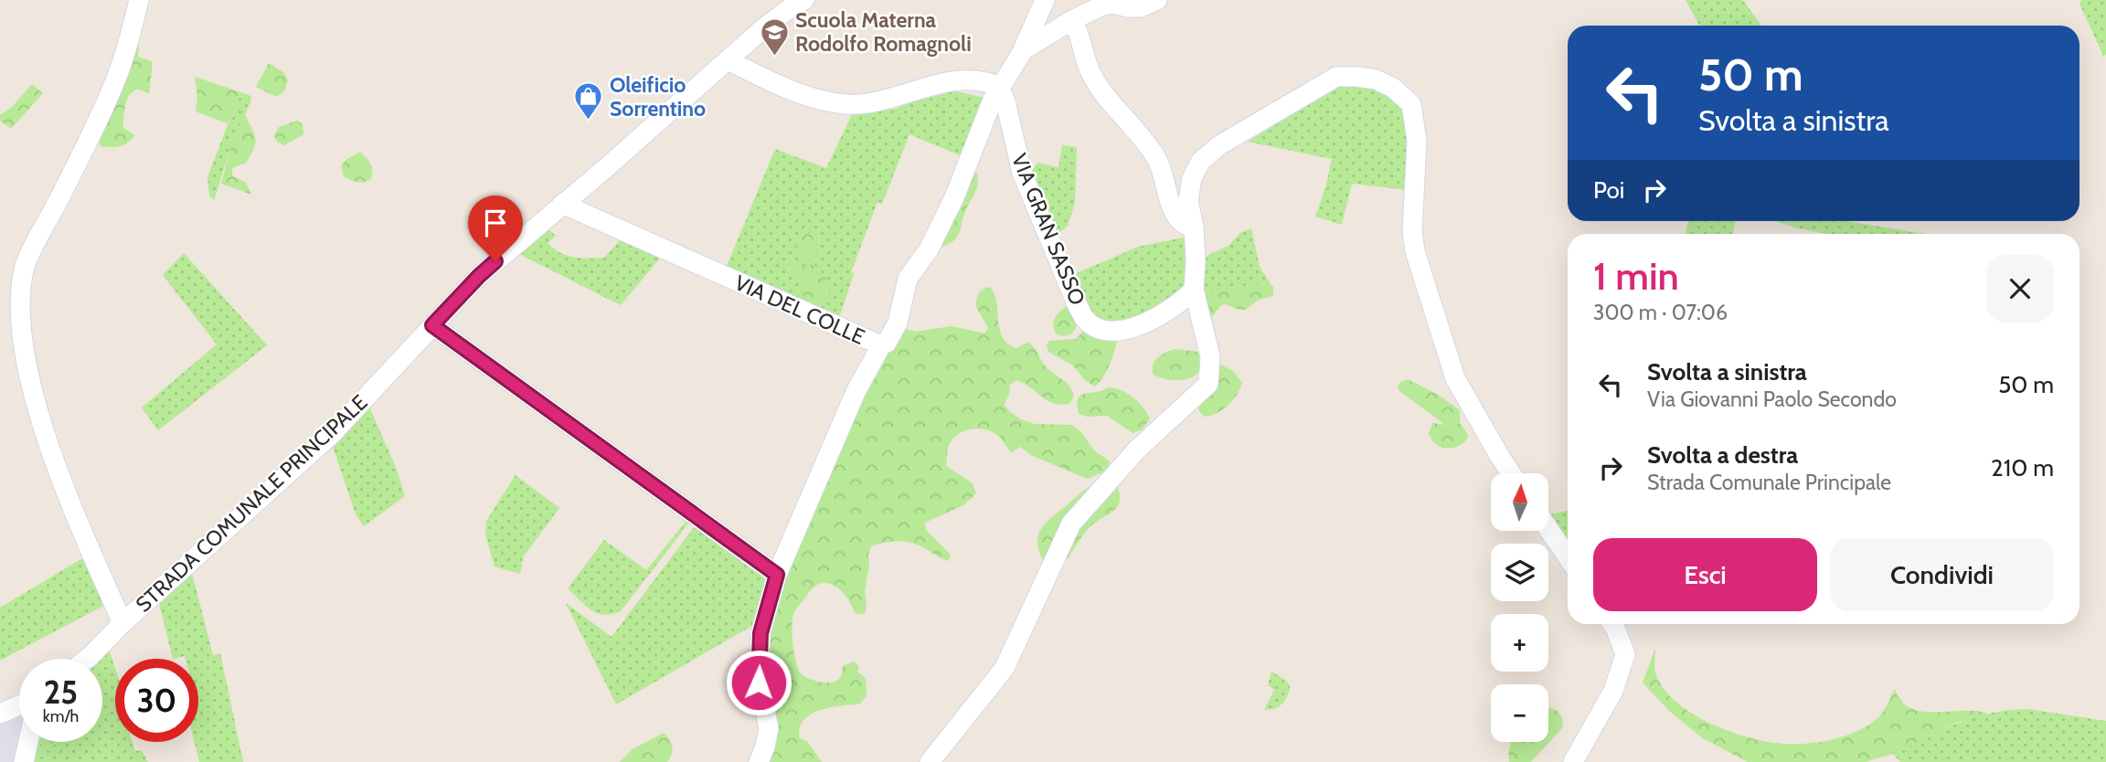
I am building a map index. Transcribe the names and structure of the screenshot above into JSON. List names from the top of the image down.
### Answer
{
  "streets": {
    "street": ["VIA GRAN SASSO", "VIA DEL COLLE", "STRADA COMUNALE PRINCIPALE"]
  },
  "crossings": [
    ["VIA GRAN SASSO", "VIA DEL COLLE"],
    ["VIA DEL COLLE", "STRADA COMUNALE PRINCIPALE"]
  ],
  "places": {
    "school or university": ["Scuola Materna Rodolfo Romagnoli"],
    "shop": ["Oleificio Sorrentino"]
  },
  "north": "top",
  "page": {
    "turn": ["50 m", "Svolta a sinistra"],
    "then": "Poi",
    "heading": ["1 min", "300 m · 07:06"],
    "list": [
      {
        "name": "Svolta a sinistra",
        "note": "Via Giovanni Paolo Secondo",
        "value": "50 m"
      },
      {
        "name": "Svolta a destra",
        "note": "Strada Comunale Principale",
        "value": "210 m"
      }
    ],
    "map_buttons": ["+", "−"],
    "buttons": ["Esci", "Condividi"],
    "speed": "25 km/h",
    "limit": "30"
  }
}
